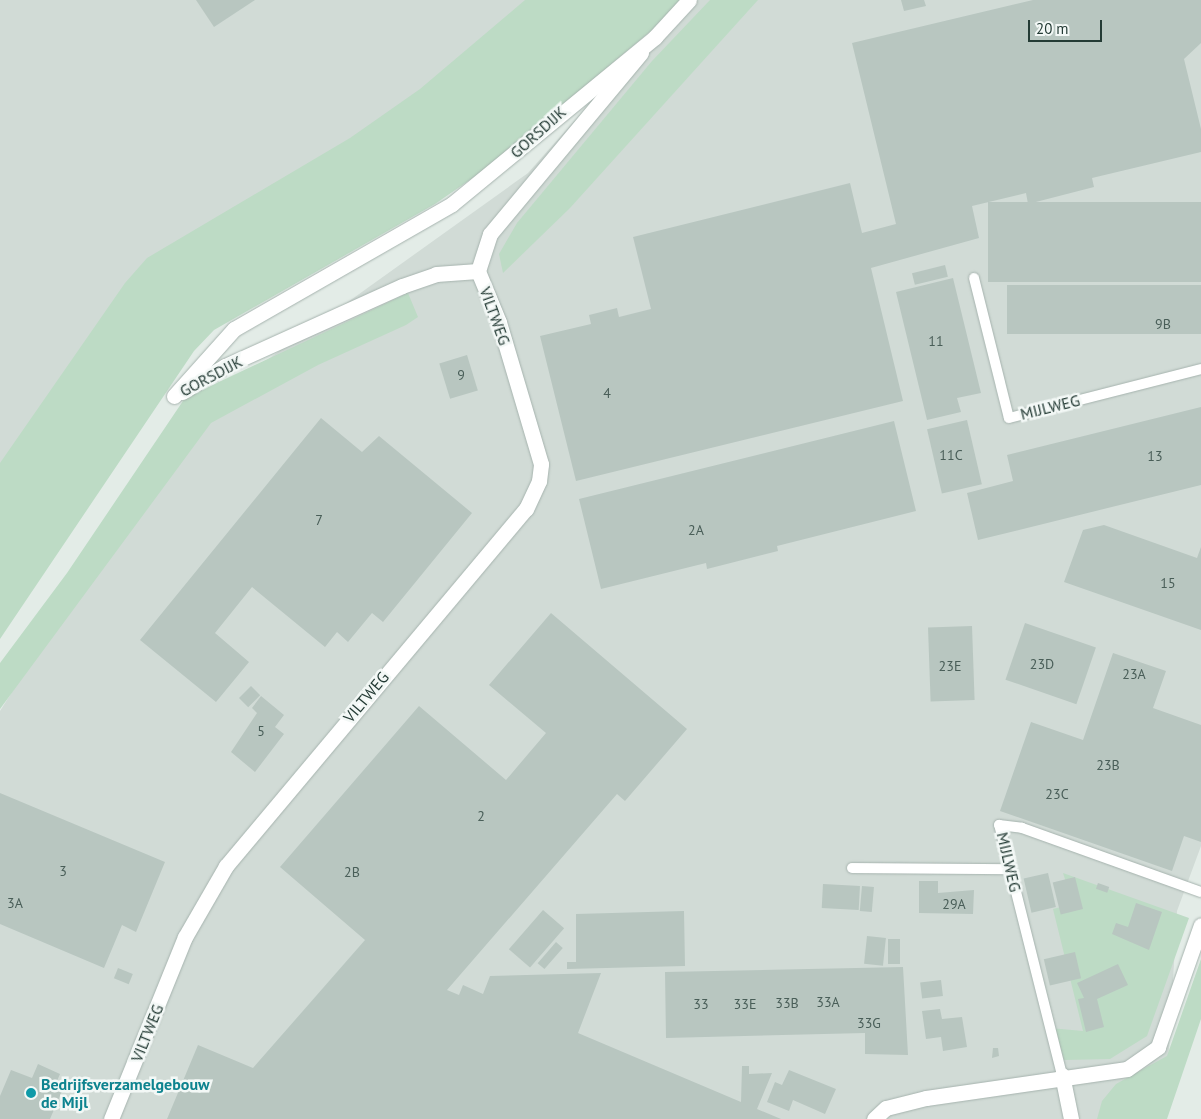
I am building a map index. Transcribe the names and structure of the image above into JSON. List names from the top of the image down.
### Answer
{
  "streets": {
    "street": ["GORSDIJK", "VILTWEG", "MIJLWEG"]
  },
  "crossings": [
    ["GORSDIJK", "VILTWEG"]
  ],
  "places": ["Bedrijfsverzamelgebouw de Mijl"],
  "house_numbers": [
    "9B",
    "11",
    "9",
    "4",
    "11C",
    "13",
    "7",
    "2A",
    "15",
    "23D",
    "23E",
    "23A",
    "5",
    "23B",
    "23C",
    "2",
    "3",
    "2B",
    "3A",
    "29A",
    "33A",
    "33B",
    "33",
    "33E",
    "33G"
  ],
  "scale_bar": "20 m"
}
